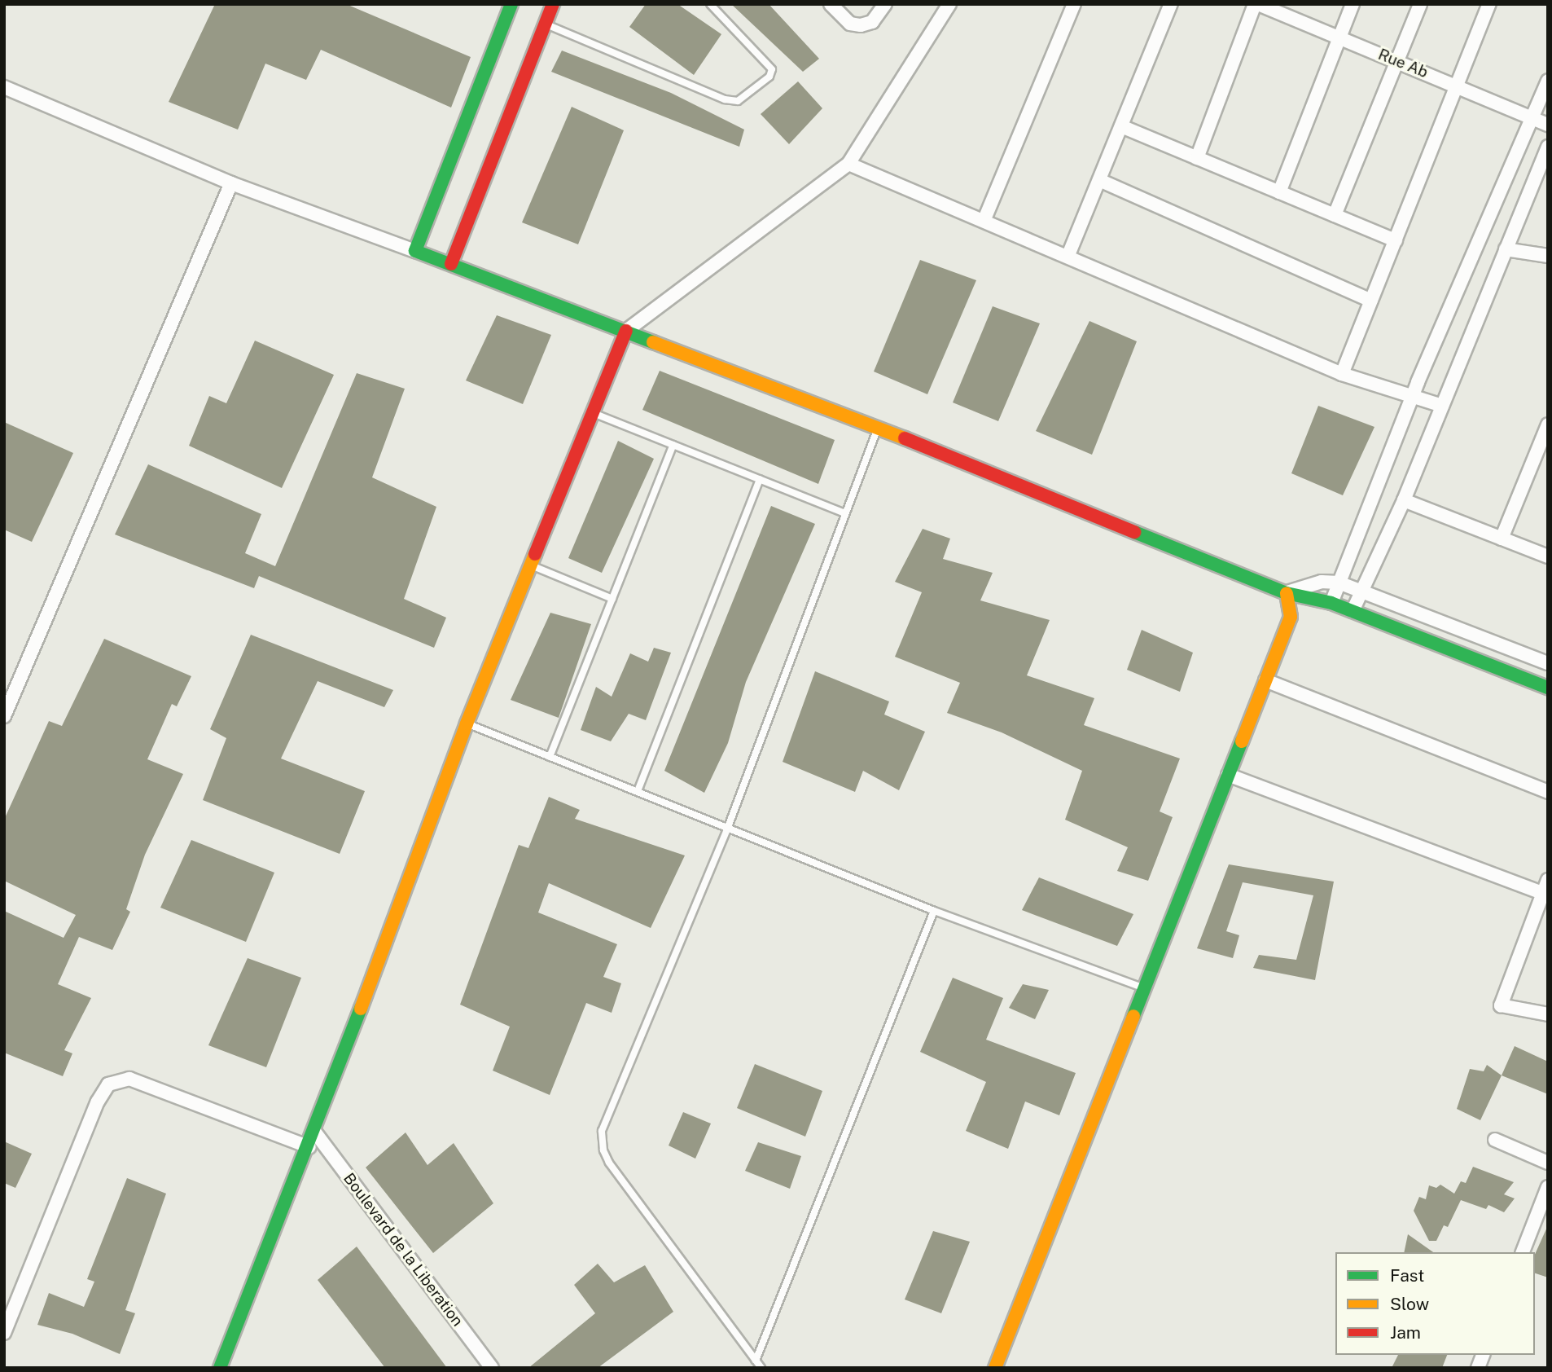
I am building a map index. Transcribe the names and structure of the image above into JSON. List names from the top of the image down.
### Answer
{
  "streets": {
    "street": ["Rue Ab", "Boulevard de la Liberation"]
  },
  "legend": ["Fast", "Slow", "Jam"]
}
